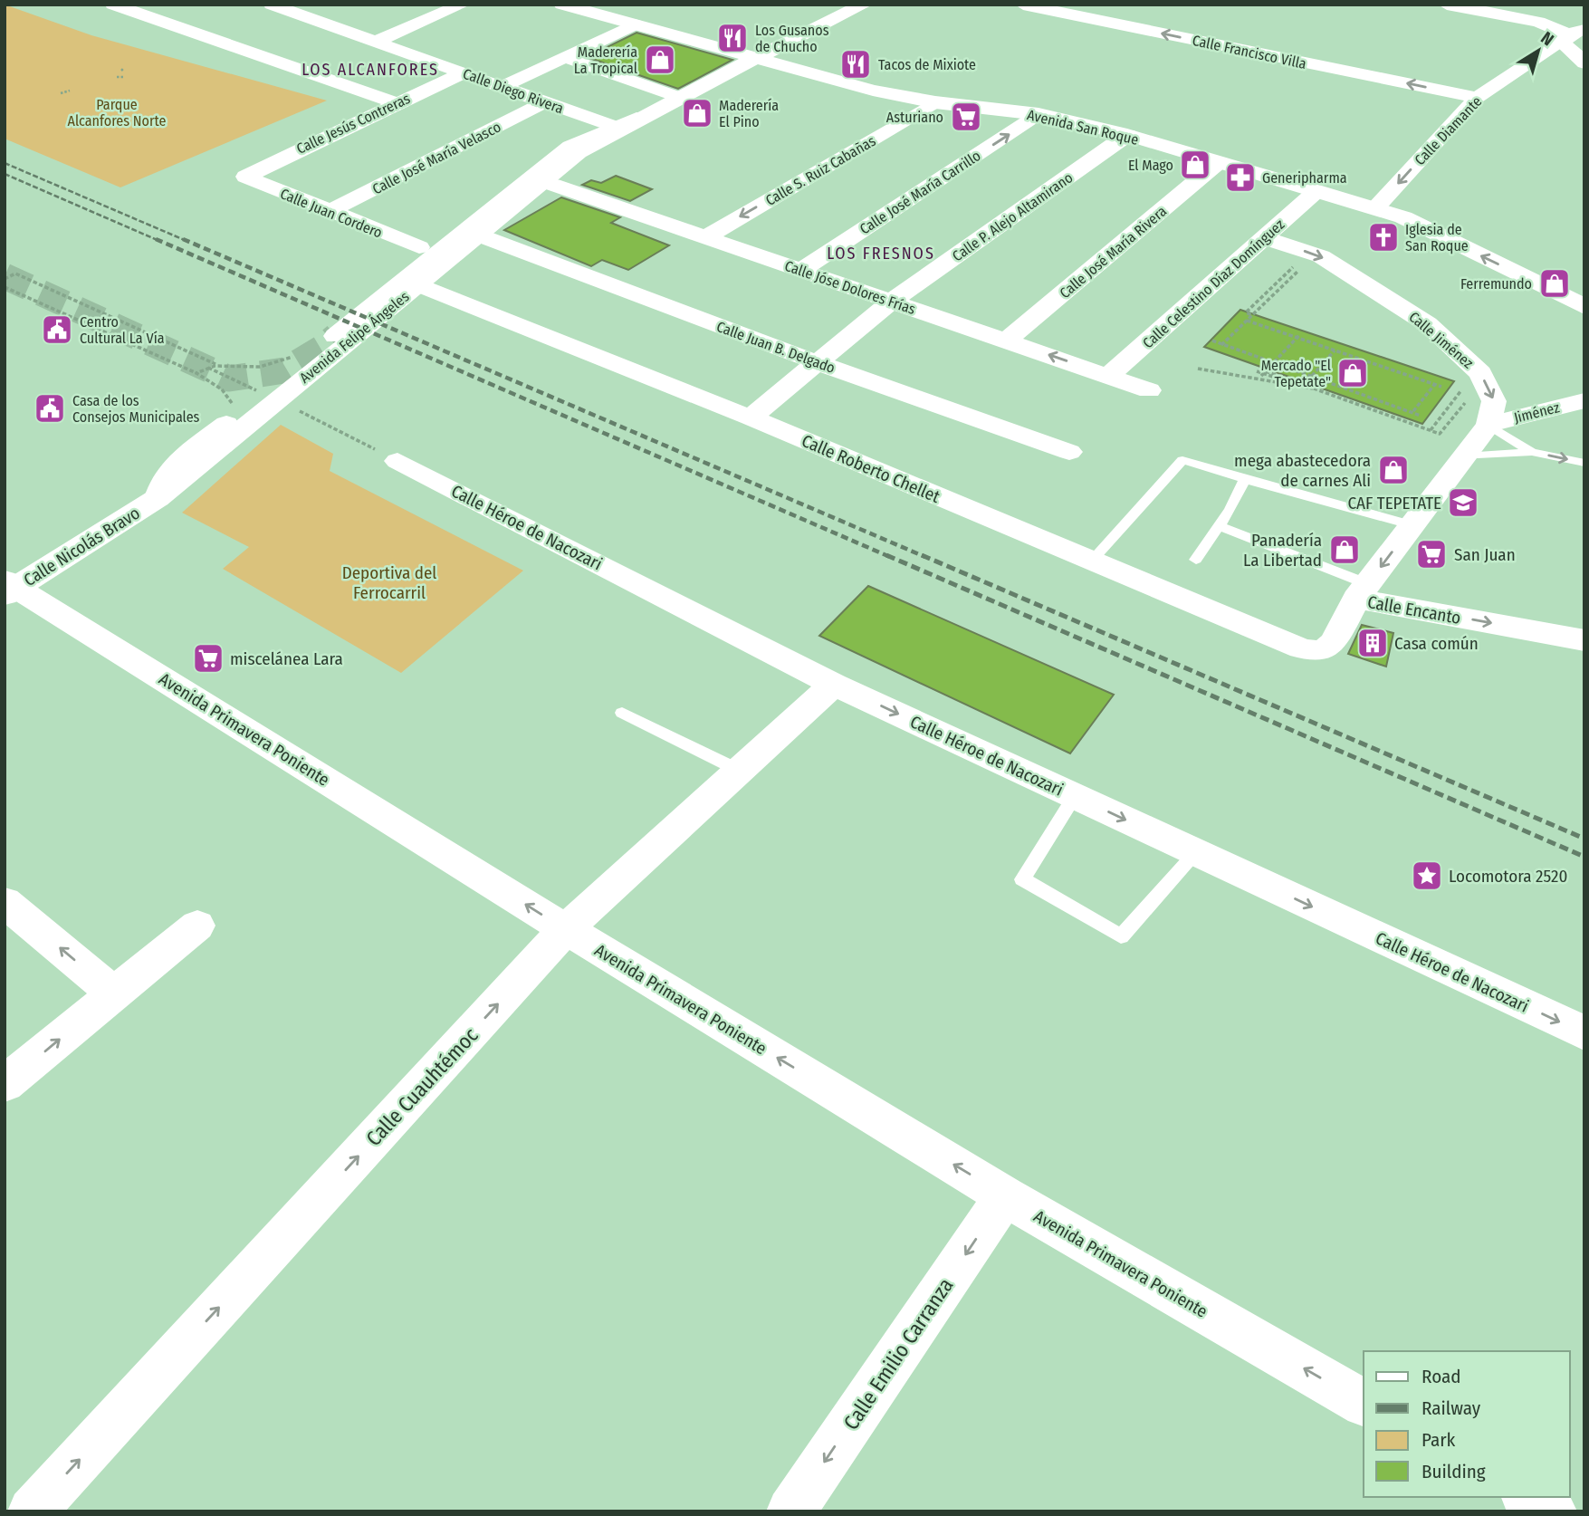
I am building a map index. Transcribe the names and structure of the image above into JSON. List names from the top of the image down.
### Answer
{
  "streets": {
    "street": [
      "Calle Francisco Villa",
      "Calle Diego Rivera",
      "Calle Jesús Contreras",
      "Avenida San Roque",
      "Calle Diamante",
      "Calle José María Velasco",
      "Calle S. Ruiz Cabañas",
      "Calle José María Carrillo",
      "Calle Juan Cordero",
      "Calle P. Alejo Altamirano",
      "Calle José María Rivera",
      "Calle Celestino Díaz Domínguez",
      "Calle Jóse Dolores Frías",
      "Avenida Felipe Ángeles",
      "Calle Jiménez",
      "Calle Juan B. Delgado",
      "Jiménez",
      "Calle Roberto Chellet",
      "Calle Héroe de Nacozari",
      "Calle Nicolás Bravo",
      "Calle Encanto",
      "Avenida Primavera Poniente",
      "Calle Cuauhtémoc",
      "Calle Emilio Carranza"
    ]
  },
  "crossings": [
    ["Calle Francisco Villa", "Calle Diamante"],
    ["Calle Diego Rivera", "Calle Jesús Contreras"],
    ["Calle Diego Rivera", "Calle José María Velasco"],
    ["Calle Diego Rivera", "Avenida Felipe Ángeles"],
    ["Calle Jesús Contreras", "Calle Juan Cordero"],
    ["Avenida San Roque", "Calle Diamante"],
    ["Avenida San Roque", "Calle S. Ruiz Cabañas"],
    ["Avenida San Roque", "Calle José María Carrillo"],
    ["Avenida San Roque", "Calle P. Alejo Altamirano"],
    ["Avenida San Roque", "Calle José María Rivera"],
    ["Avenida San Roque", "Calle Celestino Díaz Domínguez"],
    ["Avenida San Roque", "Avenida Felipe Ángeles"],
    ["Calle José María Velasco", "Calle Juan Cordero"],
    ["Calle S. Ruiz Cabañas", "Calle Jóse Dolores Frías"],
    ["Calle José María Carrillo", "Calle Jóse Dolores Frías"],
    ["Calle P. Alejo Altamirano", "Calle Jóse Dolores Frías"],
    ["Calle P. Alejo Altamirano", "Calle Juan B. Delgado"],
    ["Calle P. Alejo Altamirano", "Calle Roberto Chellet"],
    ["Calle José María Rivera", "Calle Jóse Dolores Frías"],
    ["Calle Celestino Díaz Domínguez", "Calle Jóse Dolores Frías"],
    ["Calle Celestino Díaz Domínguez", "Calle Jiménez"],
    ["Avenida Felipe Ángeles", "Calle Nicolás Bravo"],
    ["Calle Jiménez", "Jiménez"],
    ["Calle Roberto Chellet", "Calle Encanto"],
    ["Calle Héroe de Nacozari", "Calle Cuauhtémoc"],
    ["Calle Nicolás Bravo", "Avenida Primavera Poniente"],
    ["Avenida Primavera Poniente", "Calle Cuauhtémoc"],
    ["Avenida Primavera Poniente", "Calle Emilio Carranza"]
  ],
  "one_way": [
    "Calle Francisco Villa",
    "Calle Diamante",
    "Calle S. Ruiz Cabañas",
    "Calle José María Carrillo",
    "Calle Jiménez",
    "Calle Héroe de Nacozari",
    "Calle Encanto",
    "Avenida Primavera Poniente",
    "Calle Cuauhtémoc",
    "Calle Emilio Carranza"
  ],
  "districts": ["LOS ALCANFORES", "LOS FRESNOS"],
  "parks": ["Parque Alcanfores Norte", "Deportiva del Ferrocarril"],
  "places": {
    "restaurant": ["Los Gusanos de Chucho", "Tacos de Mixiote"],
    "shop": [
      "Maderería La Tropical",
      "Maderería El Pino",
      "El Mago",
      "Ferremundo",
      "Mercado \"El Tepetate\"",
      "mega abastecedora de carnes Ali",
      "Panadería La Libertad"
    ],
    "supermarket": ["Asturiano", "San Juan", "miscelánea Lara"],
    "pharmacy": ["Generipharma"],
    "church": ["Iglesia de San Roque"],
    "public building": ["Centro Cultural La Vía", "Casa de los Consejos Municipales"],
    "school or university": ["CAF TEPETATE"],
    "building": ["Casa común"],
    "place": ["Locomotora 2520"]
  },
  "legend": [
    "Road",
    "Railway",
    "Park",
    "Building"
  ],
  "north": "top right"
}
